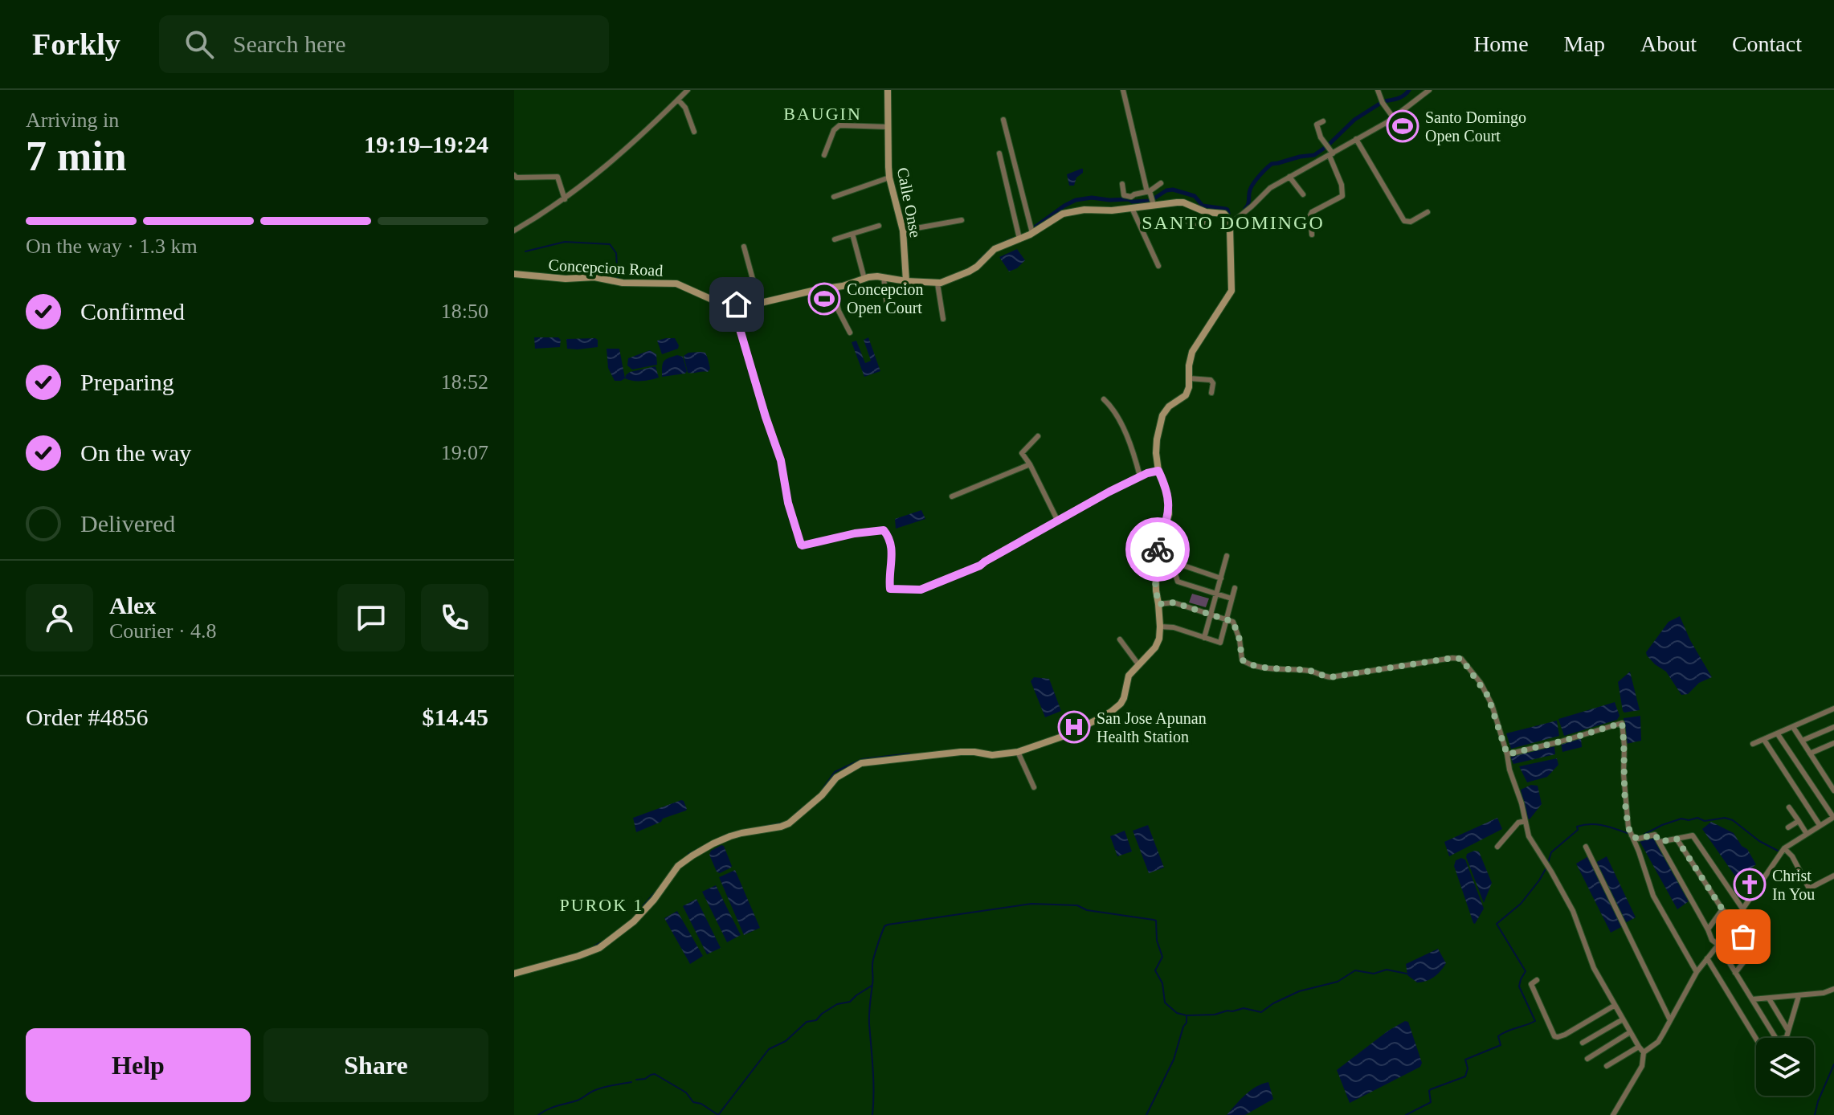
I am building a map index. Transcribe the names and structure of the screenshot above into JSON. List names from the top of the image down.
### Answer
{
  "streets": {
    "street": ["Calle Onse", "Concepcion Road"]
  },
  "crossings": [
    ["Calle Onse", "Concepcion Road"]
  ],
  "districts": ["BAUGIN", "SANTO DOMINGO", "PUROK 1"],
  "places": {
    "sports": ["Santo Domingo Open Court", "Concepcion Open Court"],
    "hospital": ["San Jose Apunan Health Station"],
    "church": ["Christ In You"]
  },
  "page": {
    "header": "Forkly",
    "search": "Search here",
    "nav": [
      "Home",
      "Map",
      "About",
      "Contact"
    ],
    "heading": ["7 min", "Arriving in", "19:19–19:24"],
    "panel": [
      "Alex",
      "Courier · 4.8",
      "Order #4856",
      "$14.45"
    ],
    "bar": "On the way · 1.3 km",
    "list": [
      ["Confirmed", "18:50"],
      ["Preparing", "18:52"],
      ["On the way", "19:07"],
      "Delivered"
    ],
    "buttons": ["Help", "Share"]
  }
}
